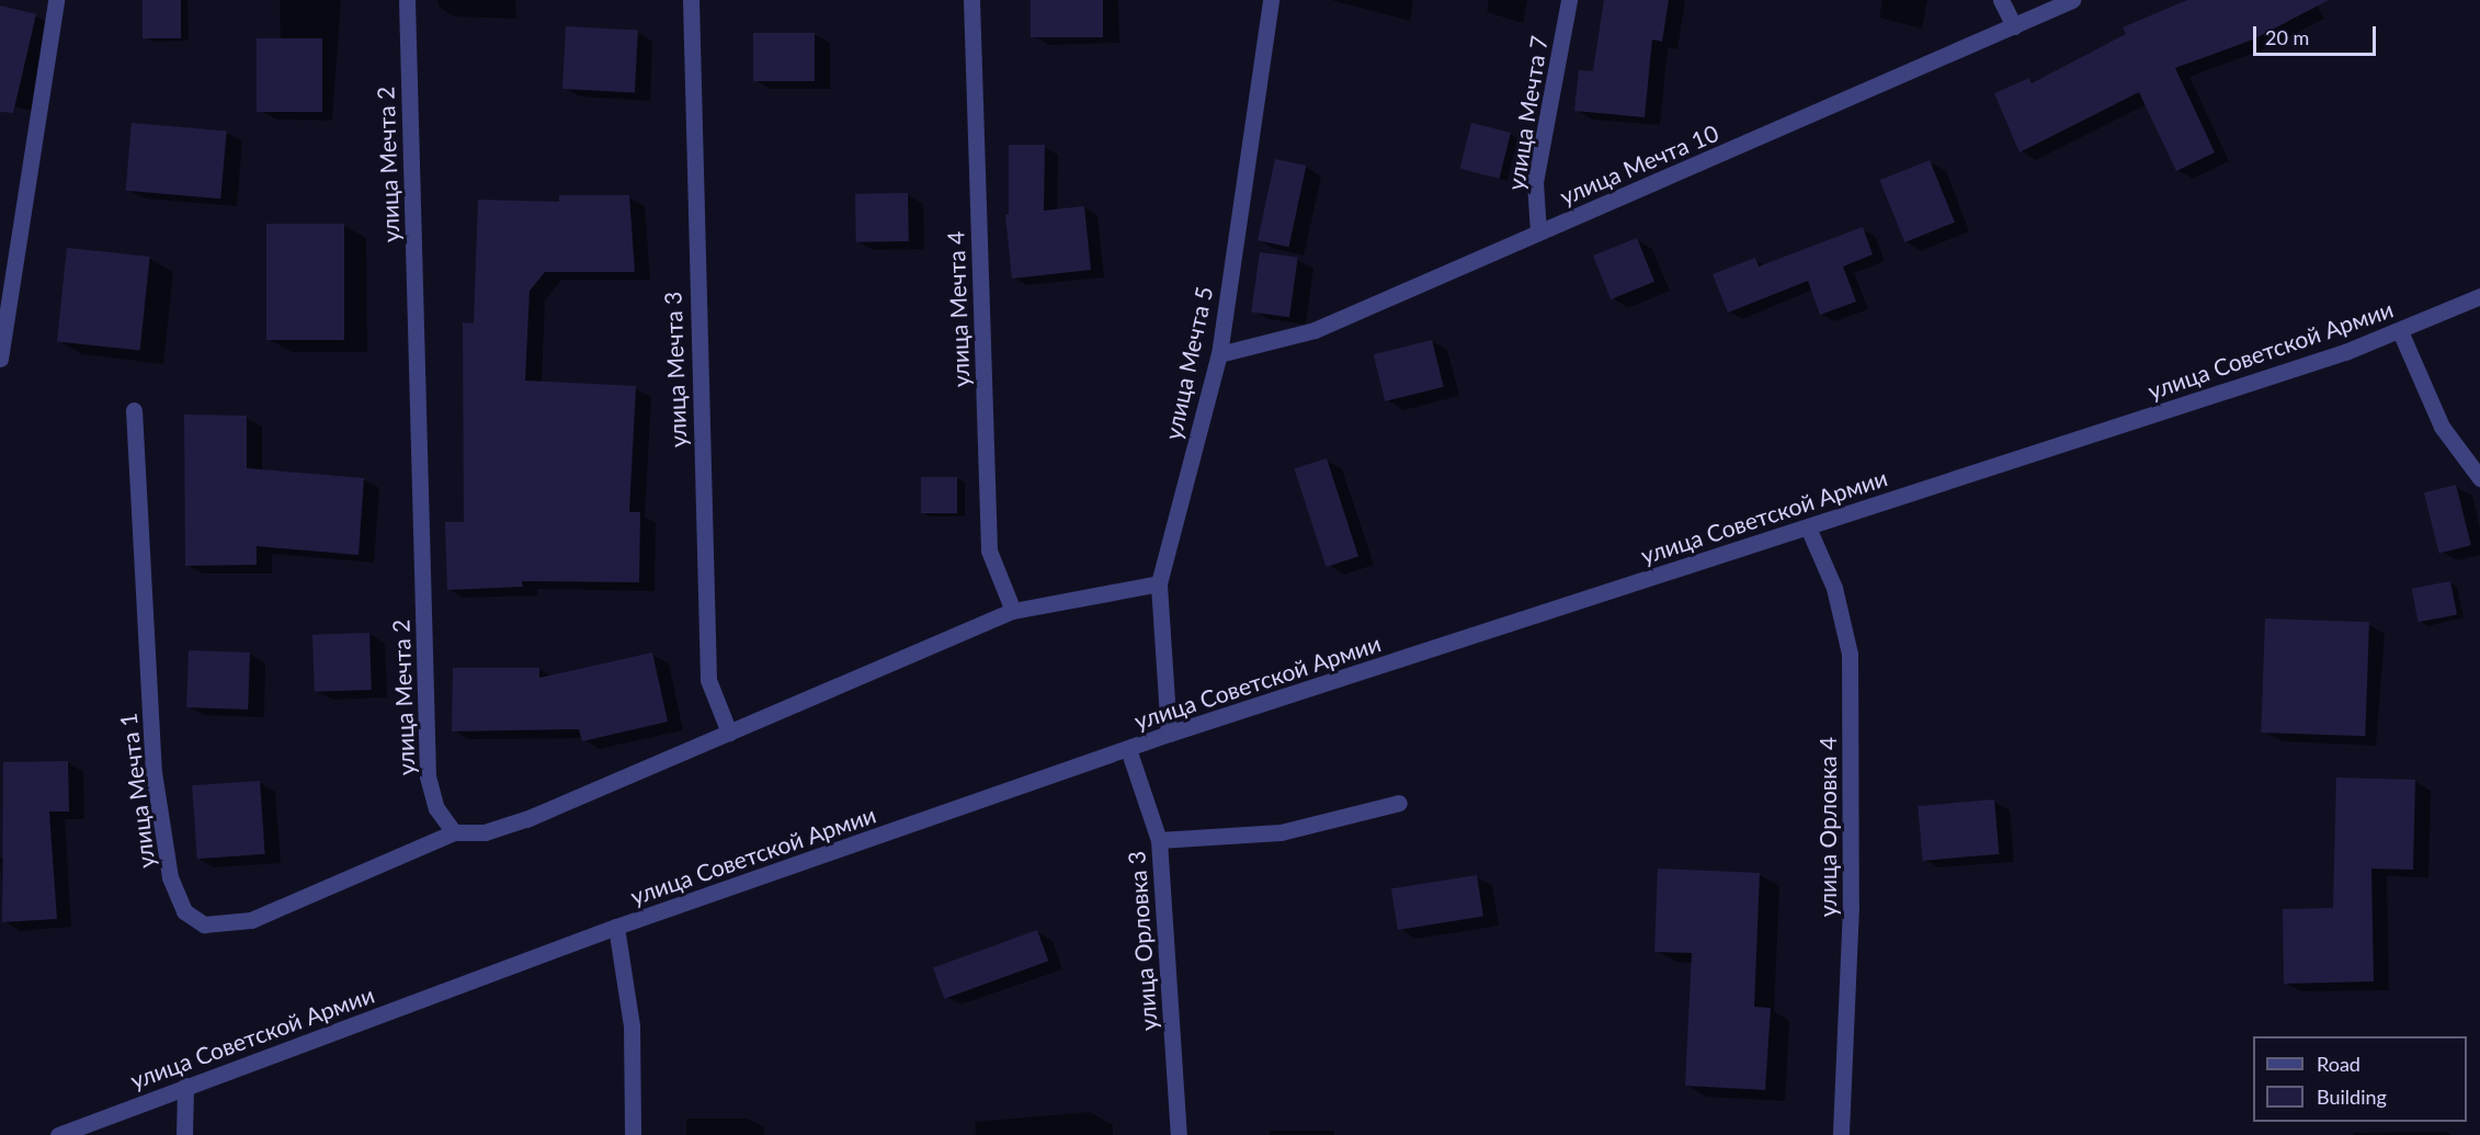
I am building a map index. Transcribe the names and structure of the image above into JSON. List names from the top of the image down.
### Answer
{
  "streets": {
    "street": [
      "улица Мечта 7",
      "улица Мечта 2",
      "улица Мечта 10",
      "улица Мечта 4",
      "улица Советской Армии",
      "улица Мечта 5",
      "улица Мечта 3",
      "улица Мечта 1",
      "улица Орловка 4",
      "улица Орловка 3"
    ]
  },
  "crossings": [
    ["улица Мечта 7", "улица Мечта 10"],
    ["улица Мечта 2", "улица Мечта 1"],
    ["улица Мечта 10", "улица Мечта 5"],
    ["улица Советской Армии", "улица Мечта 5"],
    ["улица Советской Армии", "улица Орловка 4"],
    ["улица Советской Армии", "улица Орловка 3"]
  ],
  "legend": ["Road", "Building"],
  "scale_bar": "20 m"
}
